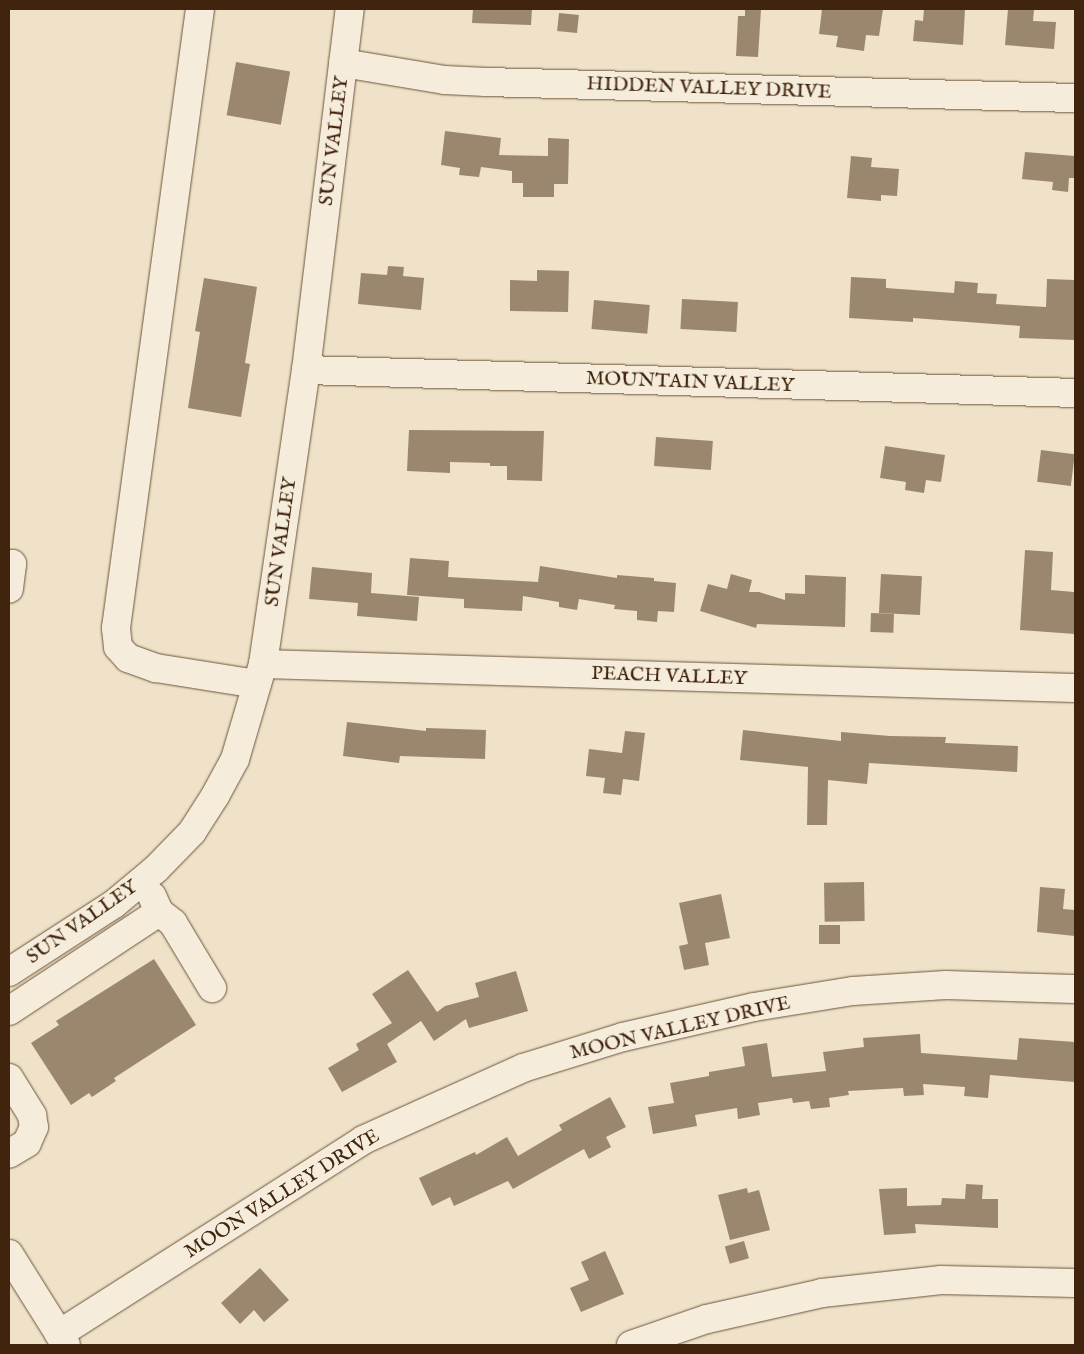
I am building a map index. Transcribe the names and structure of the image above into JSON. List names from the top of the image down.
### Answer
{
  "streets": {
    "street": [
      "HIDDEN VALLEY DRIVE",
      "SUN VALLEY",
      "MOUNTAIN VALLEY",
      "PEACH VALLEY",
      "MOON VALLEY DRIVE"
    ]
  },
  "crossings": [
    ["HIDDEN VALLEY DRIVE", "SUN VALLEY"],
    ["SUN VALLEY", "MOUNTAIN VALLEY"],
    ["SUN VALLEY", "PEACH VALLEY"]
  ]
}
